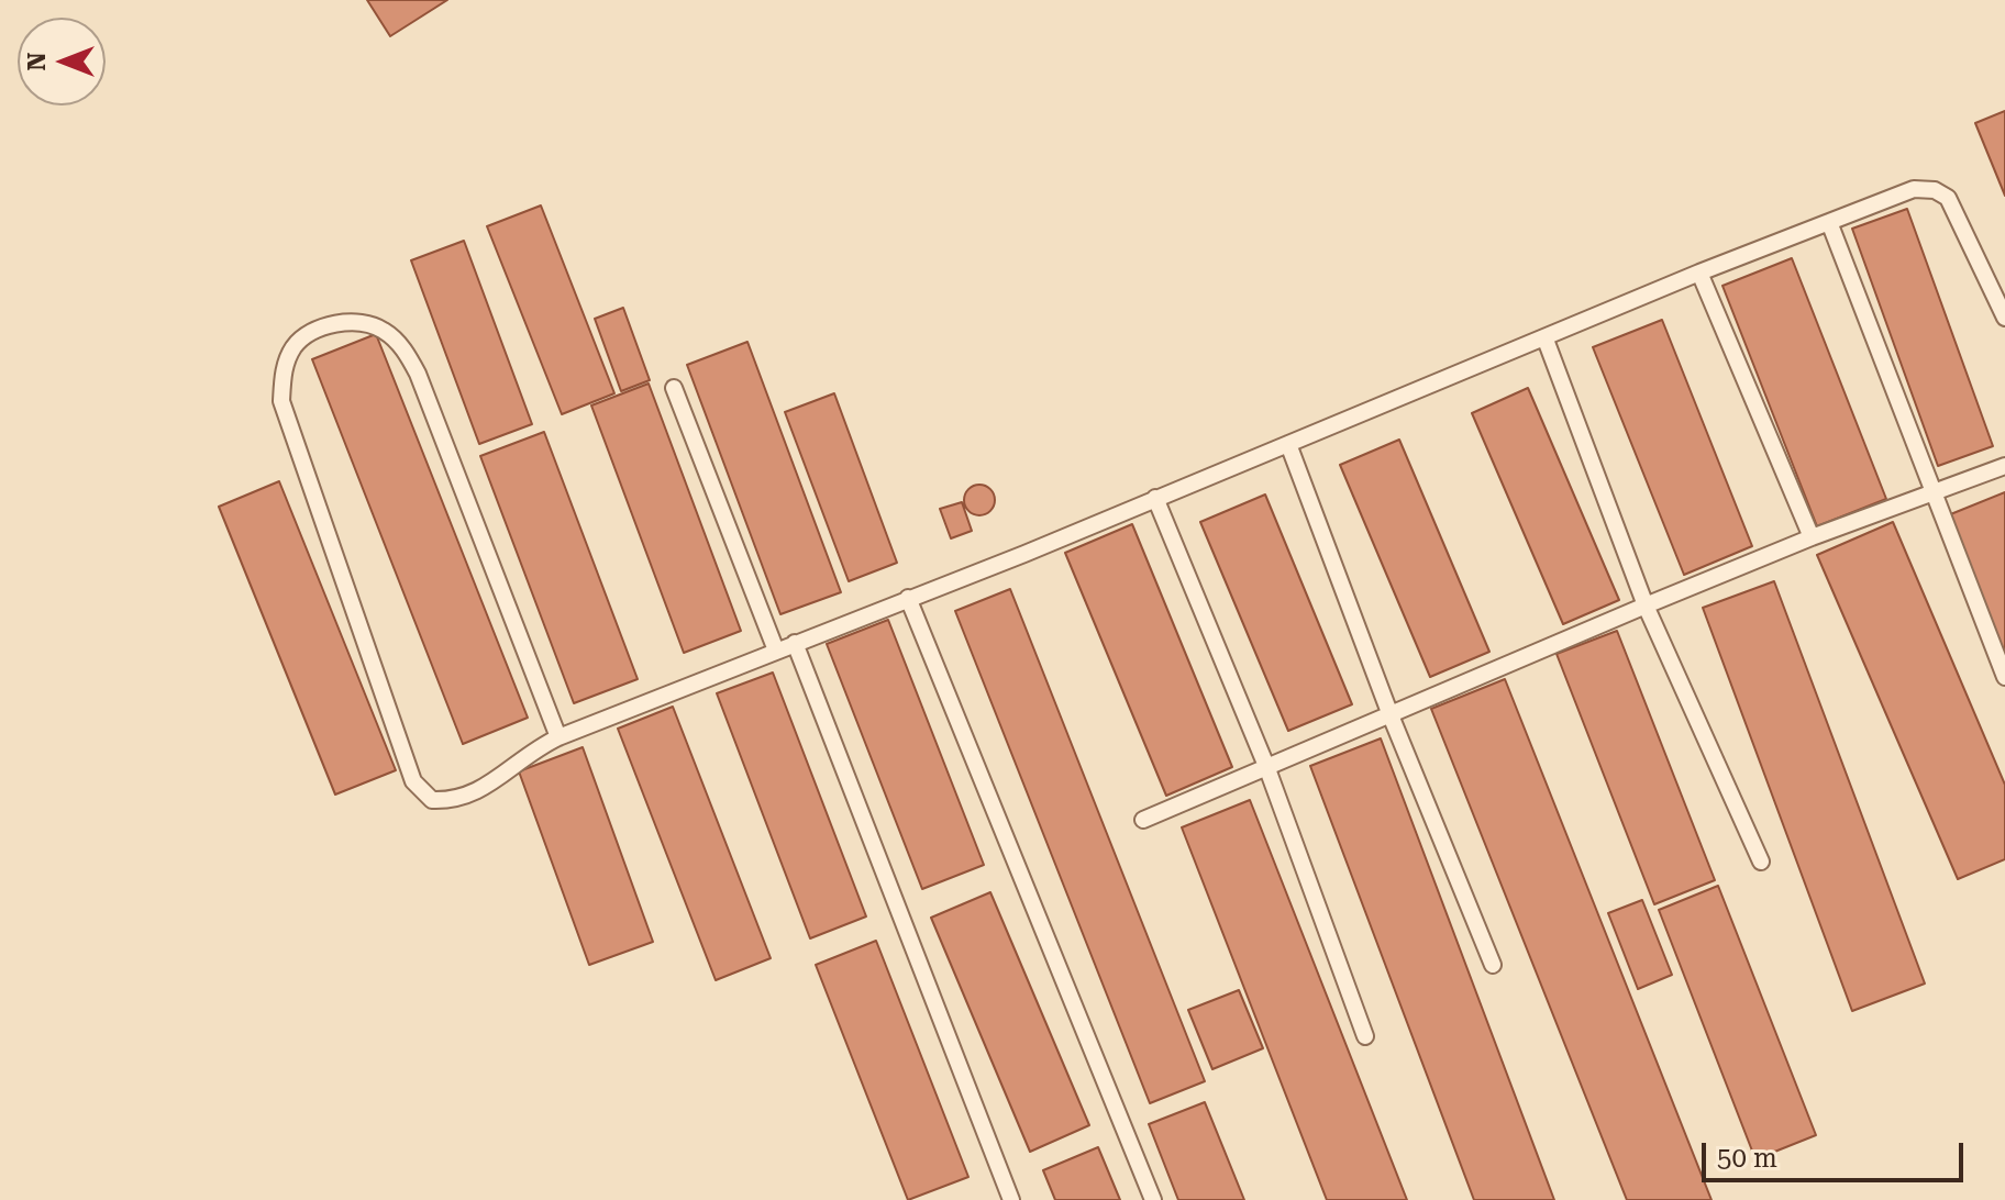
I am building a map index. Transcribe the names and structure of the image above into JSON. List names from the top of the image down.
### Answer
{
  "scale_bar": "50 m",
  "north": "left"
}
